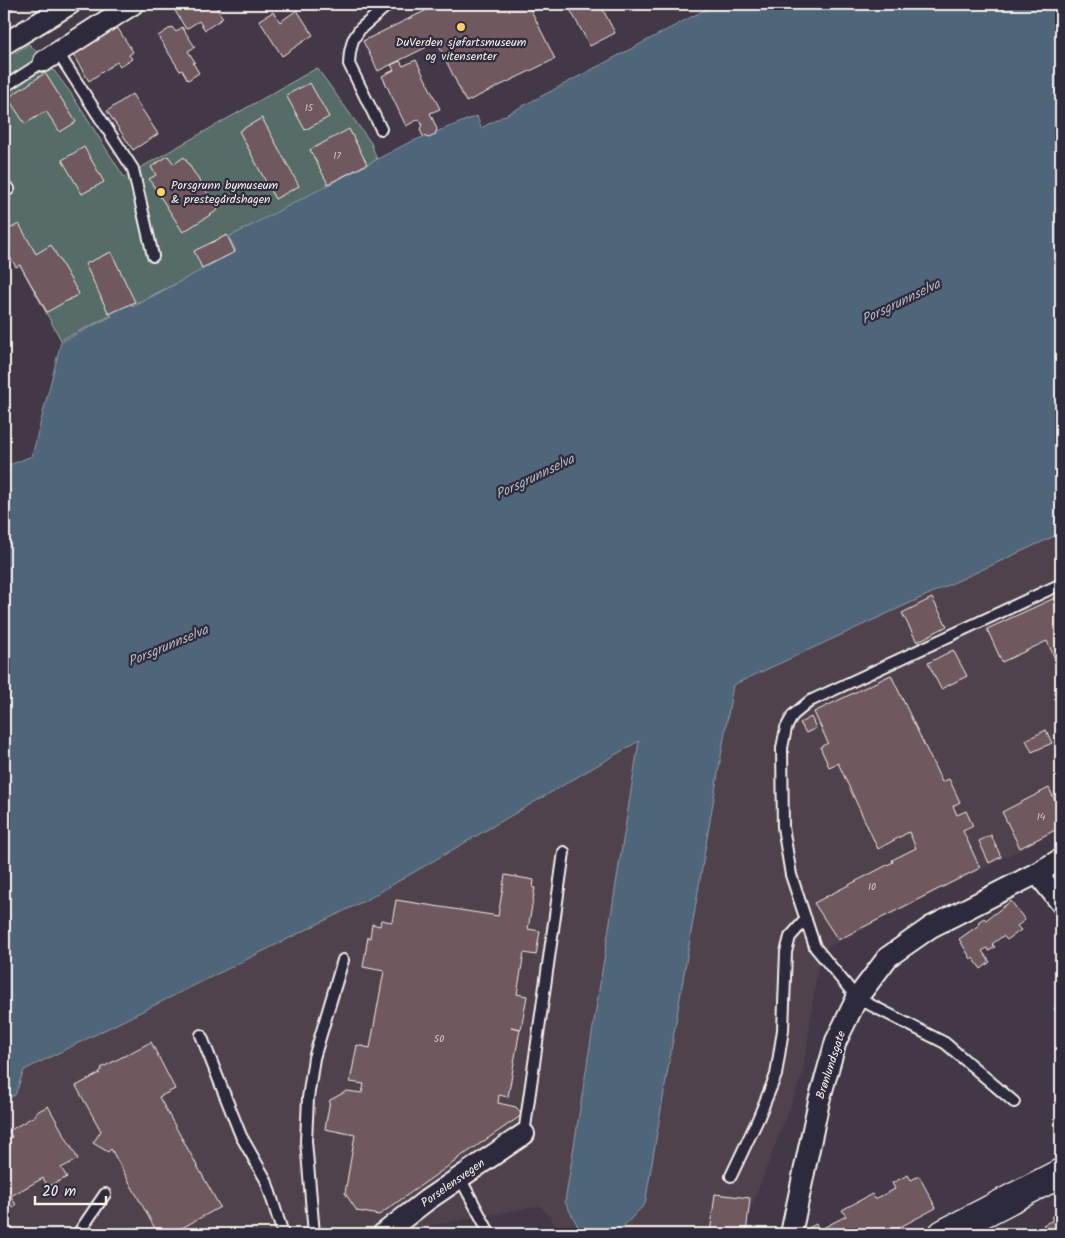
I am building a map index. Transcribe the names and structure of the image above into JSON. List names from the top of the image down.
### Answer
{
  "streets": {
    "street": ["Brønlundsgate", "Porselensvegen"]
  },
  "water": ["Porsgrunnselva"],
  "places": ["DuVerden sjøfartsmuseum og vitensenter", "Porsgrunn bymuseum & prestegårdshagen"],
  "house_numbers": [
    "15",
    "17",
    "14",
    "10",
    "50"
  ],
  "scale_bar": "20 m"
}
